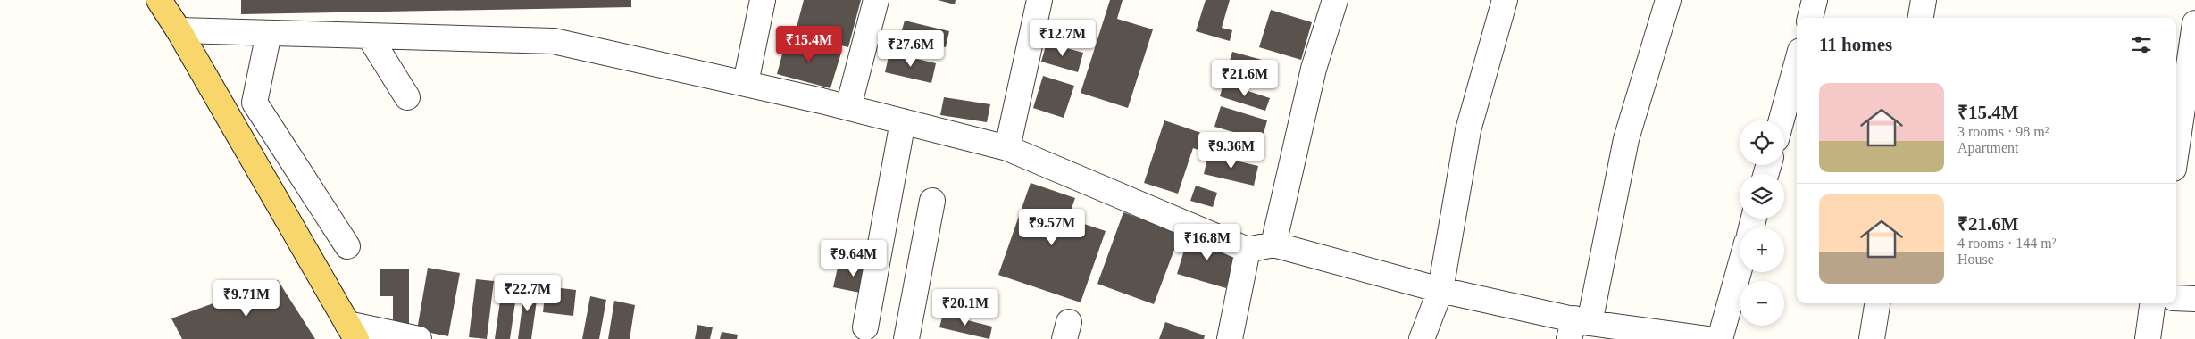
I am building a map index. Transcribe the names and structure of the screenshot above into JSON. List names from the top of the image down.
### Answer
{
  "page": {
    "heading": "11 homes",
    "price": [
      "₹12.7M",
      "₹15.4M",
      "₹27.6M",
      "₹21.6M",
      "₹9.36M",
      "₹9.57M",
      "₹16.8M",
      "₹9.64M",
      "₹22.7M",
      "₹9.71M",
      "₹20.1M"
    ],
    "list": [
      {
        "name": "₹15.4M",
        "note": "3 rooms · 98 m² · Apartment"
      },
      {
        "name": "₹21.6M",
        "note": "4 rooms · 144 m² · House"
      }
    ],
    "map_buttons": ["+", "−"]
  }
}
